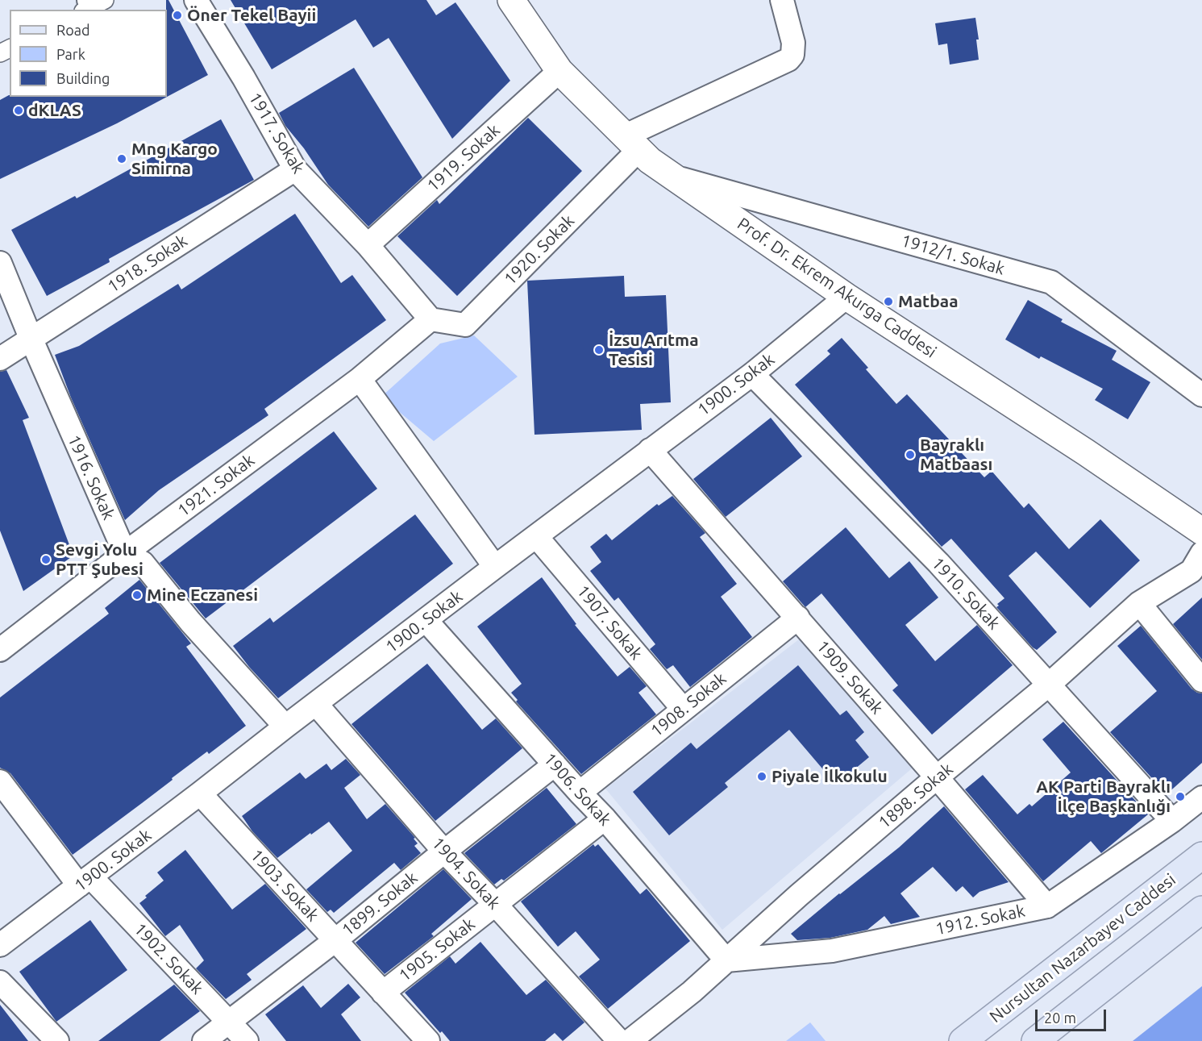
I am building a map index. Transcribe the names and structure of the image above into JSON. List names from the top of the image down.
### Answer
{
  "streets": {
    "main road": ["Prof. Dr. Ekrem Akurga Caddesi", "Nursultan Nazarbayev Caddesi"],
    "street": [
      "1917. Sokak",
      "1919. Sokak",
      "1920. Sokak",
      "1912/1. Sokak",
      "1918. Sokak",
      "1900. Sokak",
      "1916. Sokak",
      "1921. Sokak",
      "1910. Sokak",
      "1907. Sokak",
      "1909. Sokak",
      "1908. Sokak",
      "1906. Sokak",
      "1898. Sokak",
      "1904. Sokak",
      "1903. Sokak",
      "1899. Sokak",
      "1912. Sokak",
      "1905. Sokak",
      "1902. Sokak"
    ]
  },
  "crossings": [
    ["1917. Sokak", "1919. Sokak"],
    ["1917. Sokak", "1920. Sokak"],
    ["1917. Sokak", "1918. Sokak"],
    ["1917. Sokak", "1921. Sokak"],
    ["1919. Sokak", "Prof. Dr. Ekrem Akurga Caddesi"],
    ["1920. Sokak", "Prof. Dr. Ekrem Akurga Caddesi"],
    ["1920. Sokak", "1921. Sokak"],
    ["1912/1. Sokak", "Prof. Dr. Ekrem Akurga Caddesi"],
    ["1918. Sokak", "1916. Sokak"],
    ["Prof. Dr. Ekrem Akurga Caddesi", "1900. Sokak"],
    ["1900. Sokak", "1910. Sokak"],
    ["1900. Sokak", "1907. Sokak"],
    ["1900. Sokak", "1909. Sokak"],
    ["1900. Sokak", "1906. Sokak"],
    ["1900. Sokak", "1904. Sokak"],
    ["1900. Sokak", "1903. Sokak"],
    ["1900. Sokak", "1902. Sokak"],
    ["1916. Sokak", "1921. Sokak"],
    ["1910. Sokak", "1898. Sokak"],
    ["1910. Sokak", "1912. Sokak"],
    ["1907. Sokak", "1908. Sokak"],
    ["1909. Sokak", "1908. Sokak"],
    ["1909. Sokak", "1898. Sokak"],
    ["1909. Sokak", "1912. Sokak"],
    ["1908. Sokak", "1906. Sokak"],
    ["1906. Sokak", "1898. Sokak"],
    ["1906. Sokak", "1899. Sokak"],
    ["1906. Sokak", "1912. Sokak"],
    ["1906. Sokak", "1905. Sokak"],
    ["1898. Sokak", "1912. Sokak"],
    ["1904. Sokak", "1899. Sokak"],
    ["1904. Sokak", "1905. Sokak"],
    ["1903. Sokak", "1899. Sokak"],
    ["1903. Sokak", "1905. Sokak"],
    ["1899. Sokak", "1902. Sokak"]
  ],
  "places": [
    "Öner Tekel Bayii",
    "dKLAS",
    "Mng Kargo Simirna",
    "Matbaa",
    "İzsu Arıtma Tesisi",
    "Bayraklı Matbaası",
    "Sevgi Yolu PTT Şubesi",
    "Mine Eczanesi",
    "Piyale İlkokulu",
    "AK Parti Bayraklı İlçe Başkanlığı"
  ],
  "legend": ["Road", "Park", "Building"],
  "scale_bar": "20 m"
}
